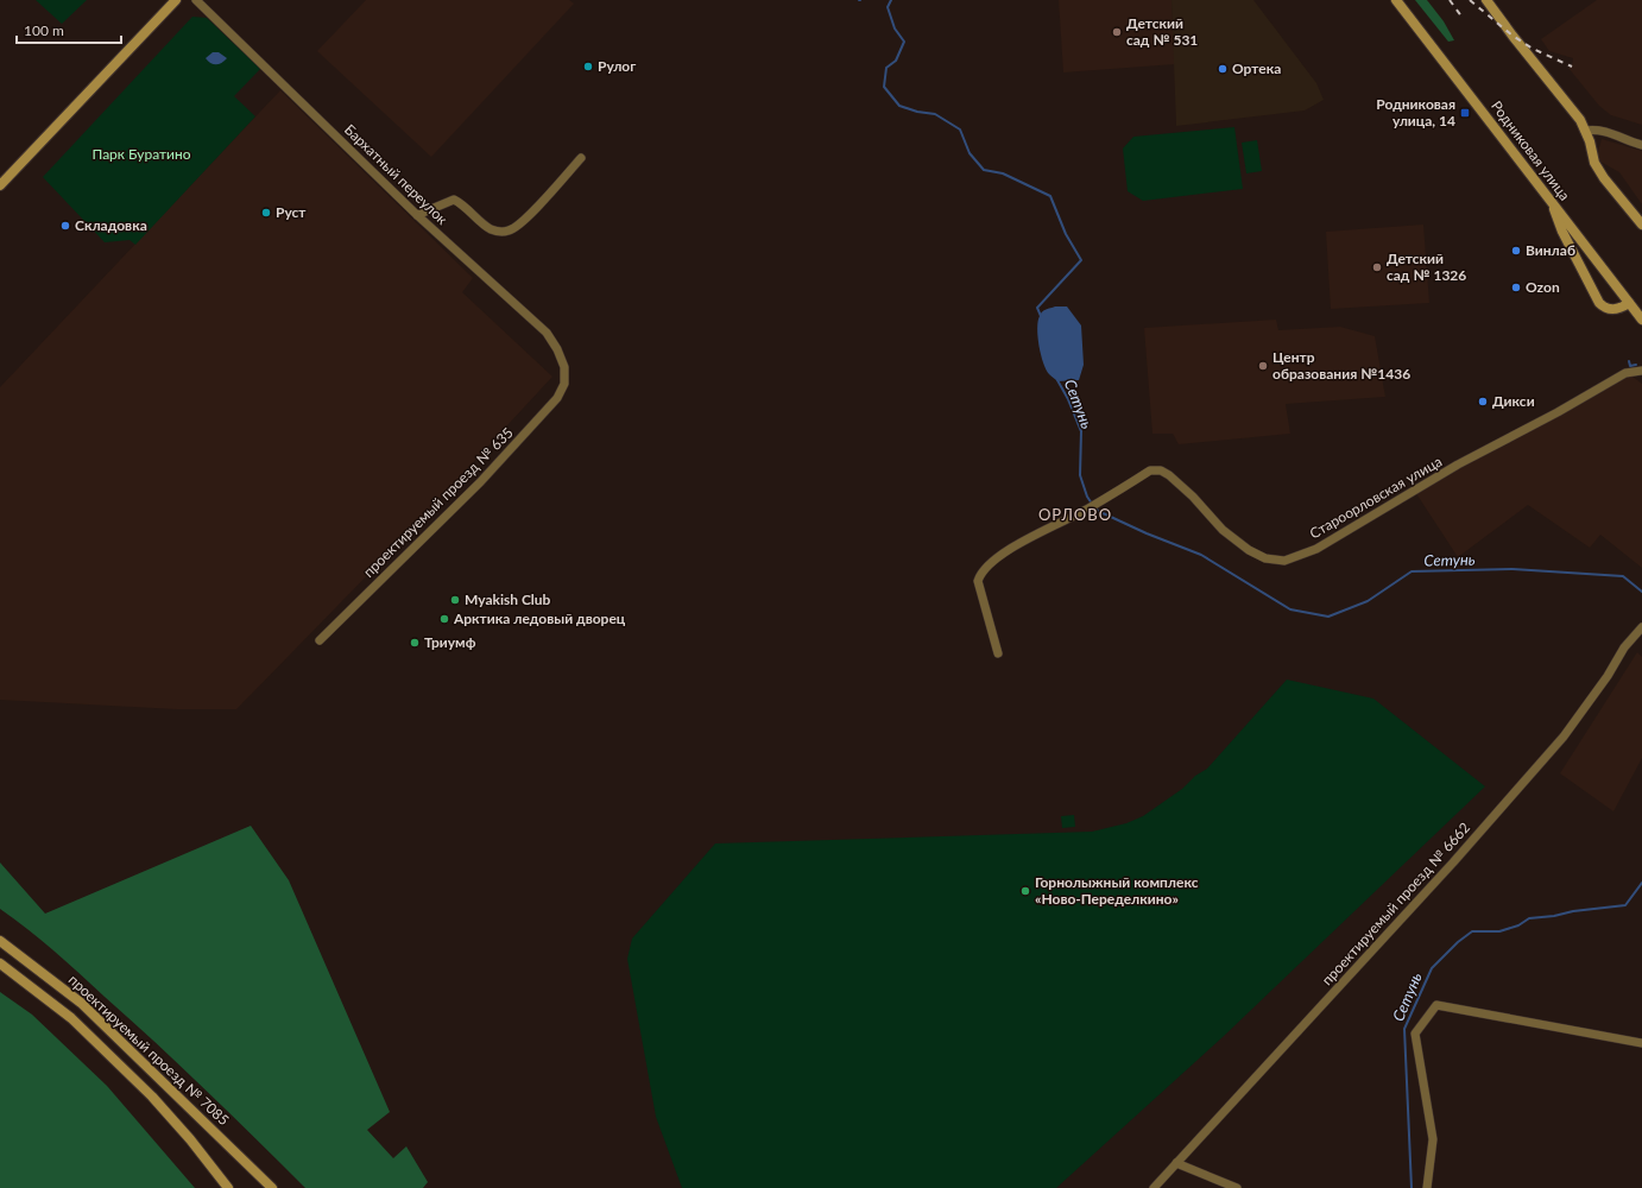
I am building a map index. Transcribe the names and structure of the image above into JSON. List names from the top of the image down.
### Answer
{
  "streets": {
    "main road": ["Родниковая улица", "проектируемый проезд № 7085"],
    "street": [
      "Бархатный переулок",
      "Староорловская улица",
      "проектируемый проезд № 635",
      "проектируемый проезд № 6662"
    ]
  },
  "crossings": [
    ["Бархатный переулок", "проектируемый проезд № 635"]
  ],
  "districts": ["ОРЛОВО"],
  "water": ["Сетунь"],
  "parks": ["Парк Буратино"],
  "places": {
    "other": [
      "Детский сад № 531",
      "Рулог",
      "Ортека",
      "Руст",
      "Складовка",
      "Винлаб",
      "Детский сад № 1326",
      "Ozon",
      "Центр образования №1436",
      "Дикси",
      "Myakish Club",
      "Арктика ледовый дворец",
      "Триумф",
      "Горнолыжный комплекс «Ново-Переделкино»"
    ],
    "transit": ["Родниковая улица, 14"]
  },
  "scale_bar": "100 m"
}
